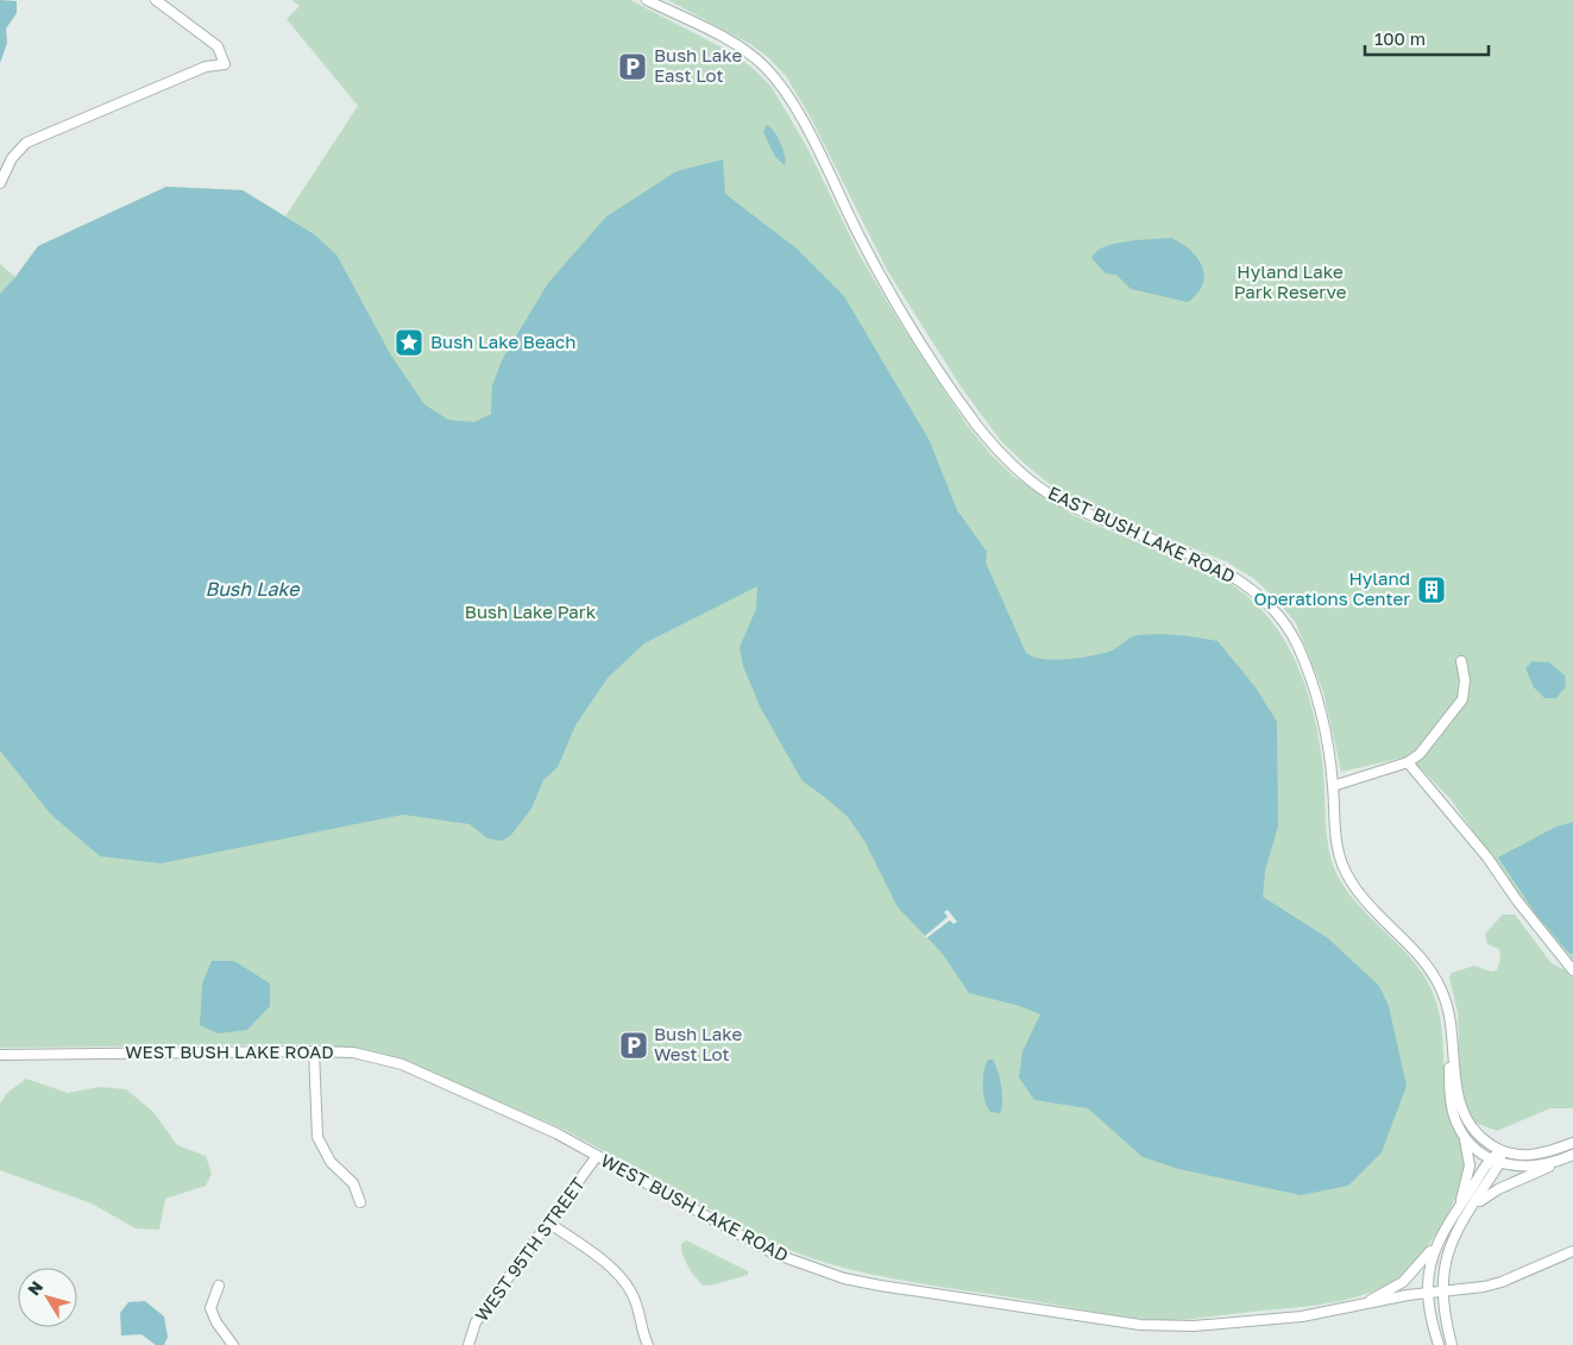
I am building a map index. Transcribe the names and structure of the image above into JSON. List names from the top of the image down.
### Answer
{
  "streets": {
    "street": ["EAST BUSH LAKE ROAD", "WEST BUSH LAKE ROAD", "WEST 95TH STREET"]
  },
  "crossings": [
    ["WEST BUSH LAKE ROAD", "WEST 95TH STREET"]
  ],
  "water": ["Bush Lake"],
  "parks": ["Hyland Lake Park Reserve", "Bush Lake Park"],
  "places": {
    "parking": ["Bush Lake East Lot", "Bush Lake West Lot"],
    "place": ["Bush Lake Beach"],
    "building": ["Hyland Operations Center"]
  },
  "scale_bar": "100 m",
  "north": "top left"
}
